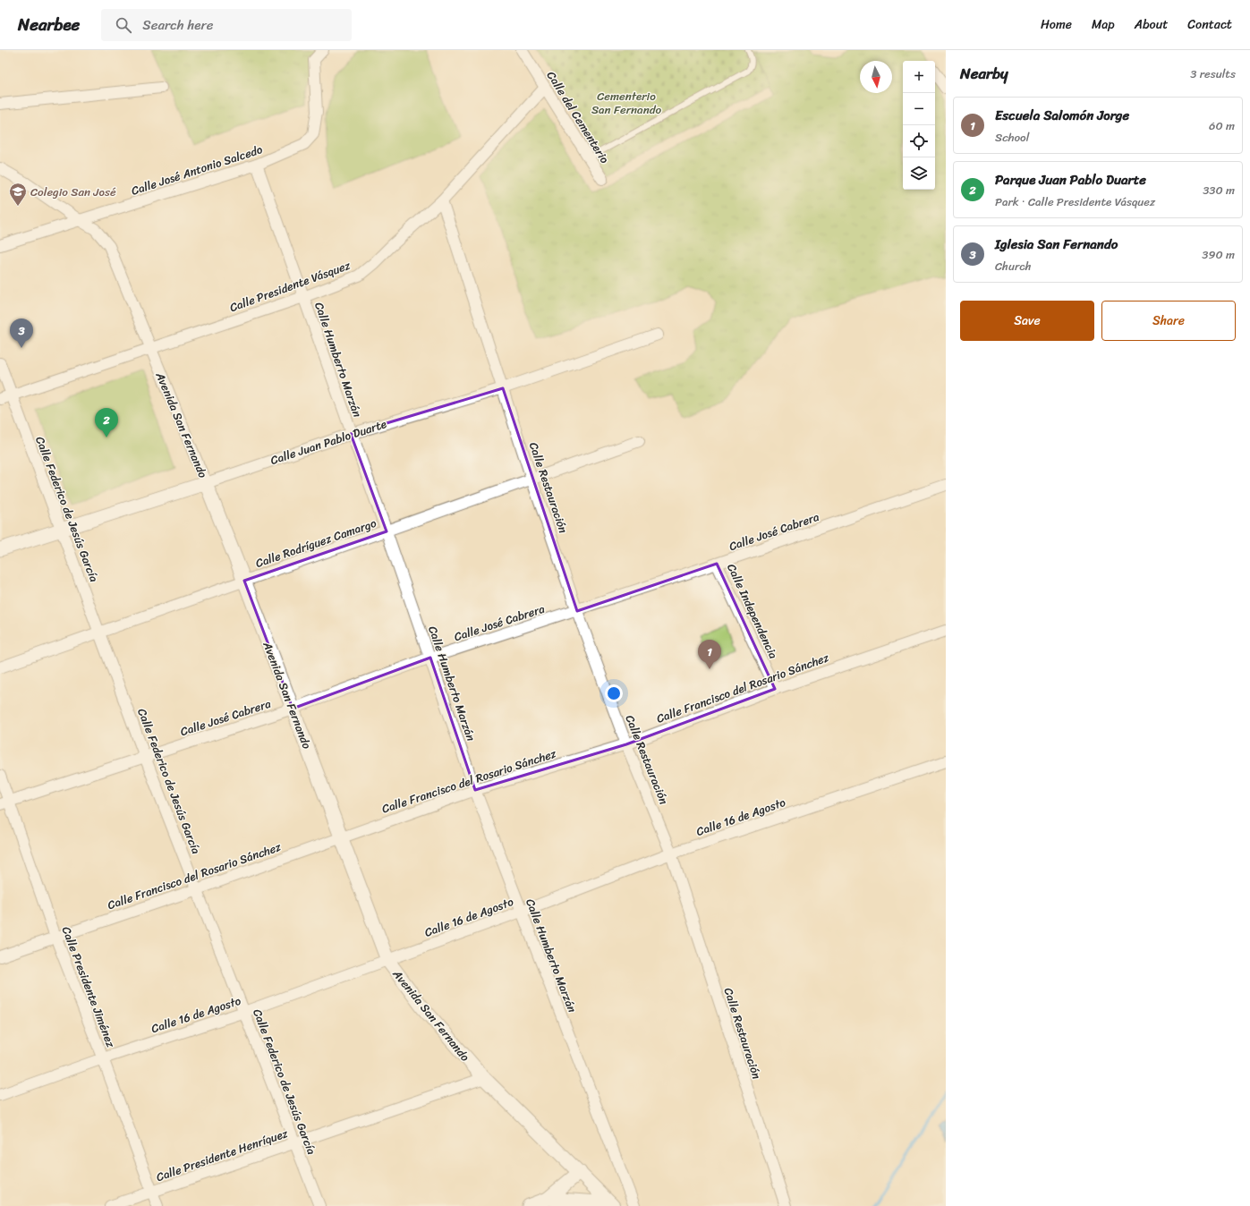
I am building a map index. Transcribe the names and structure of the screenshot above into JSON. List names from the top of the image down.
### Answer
{
  "streets": {
    "street": [
      "Calle del Cementerio",
      "Calle José Antonio Salcedo",
      "Calle Presidente Vásquez",
      "Calle Humberto Marzán",
      "Avenida San Fernando",
      "Calle Juan Pablo Duarte",
      "Calle Restauración",
      "Calle Federico de Jesús García",
      "Calle José Cabrera",
      "Calle Rodríguez Camargo",
      "Calle Independencia",
      "Calle Francisco del Rosario Sánchez",
      "Calle 16 de Agosto",
      "Calle Presidente Jiménez",
      "Calle Presidente Henríquez"
    ]
  },
  "crossings": [
    ["Calle del Cementerio", "Calle Presidente Vásquez"],
    ["Calle José Antonio Salcedo", "Calle Humberto Marzán"],
    ["Calle José Antonio Salcedo", "Avenida San Fernando"],
    ["Calle Presidente Vásquez", "Calle Humberto Marzán"],
    ["Calle Presidente Vásquez", "Avenida San Fernando"],
    ["Calle Presidente Vásquez", "Calle Restauración"],
    ["Calle Presidente Vásquez", "Calle Federico de Jesús García"],
    ["Calle Humberto Marzán", "Calle Juan Pablo Duarte"],
    ["Calle Humberto Marzán", "Calle José Cabrera"],
    ["Calle Humberto Marzán", "Calle Rodríguez Camargo"],
    ["Calle Humberto Marzán", "Calle Francisco del Rosario Sánchez"],
    ["Calle Humberto Marzán", "Calle 16 de Agosto"],
    ["Avenida San Fernando", "Calle Juan Pablo Duarte"],
    ["Avenida San Fernando", "Calle José Cabrera"],
    ["Avenida San Fernando", "Calle Rodríguez Camargo"],
    ["Avenida San Fernando", "Calle Francisco del Rosario Sánchez"],
    ["Avenida San Fernando", "Calle 16 de Agosto"],
    ["Avenida San Fernando", "Calle Presidente Henríquez"],
    ["Calle Juan Pablo Duarte", "Calle Restauración"],
    ["Calle Juan Pablo Duarte", "Calle Federico de Jesús García"],
    ["Calle Restauración", "Calle José Cabrera"],
    ["Calle Restauración", "Calle Rodríguez Camargo"],
    ["Calle Restauración", "Calle Francisco del Rosario Sánchez"],
    ["Calle Restauración", "Calle 16 de Agosto"],
    ["Calle Federico de Jesús García", "Calle José Cabrera"],
    ["Calle Federico de Jesús García", "Calle Rodríguez Camargo"],
    ["Calle Federico de Jesús García", "Calle Francisco del Rosario Sánchez"],
    ["Calle Federico de Jesús García", "Calle 16 de Agosto"],
    ["Calle Federico de Jesús García", "Calle Presidente Henríquez"],
    ["Calle José Cabrera", "Calle Independencia"],
    ["Calle José Cabrera", "Calle Presidente Jiménez"],
    ["Calle Independencia", "Calle Francisco del Rosario Sánchez"],
    ["Calle Francisco del Rosario Sánchez", "Calle Presidente Jiménez"],
    ["Calle 16 de Agosto", "Calle Presidente Jiménez"],
    ["Calle Presidente Jiménez", "Calle Presidente Henríquez"]
  ],
  "parks": ["Cementerio San Fernando"],
  "places": {
    "school or university": ["Colegio San José"]
  },
  "north": "bottom",
  "page": {
    "header": "Nearbee",
    "search": "Search here",
    "nav": [
      "Home",
      "Map",
      "About",
      "Contact"
    ],
    "heading": ["Nearby", "3 results"],
    "map_buttons": ["+", "−"],
    "list": [
      {
        "mark": "1",
        "name": "Escuela Salomón Jorge",
        "note": "School",
        "value": "60 m"
      },
      {
        "mark": "2",
        "name": "Parque Juan Pablo Duarte",
        "note": "Park · Calle Presidente Vásquez",
        "value": "330 m"
      },
      {
        "mark": "3",
        "name": "Iglesia San Fernando",
        "note": "Church",
        "value": "390 m"
      }
    ],
    "buttons": ["Save", "Share"],
    "pins": ["3", "2", "1"]
  }
}
